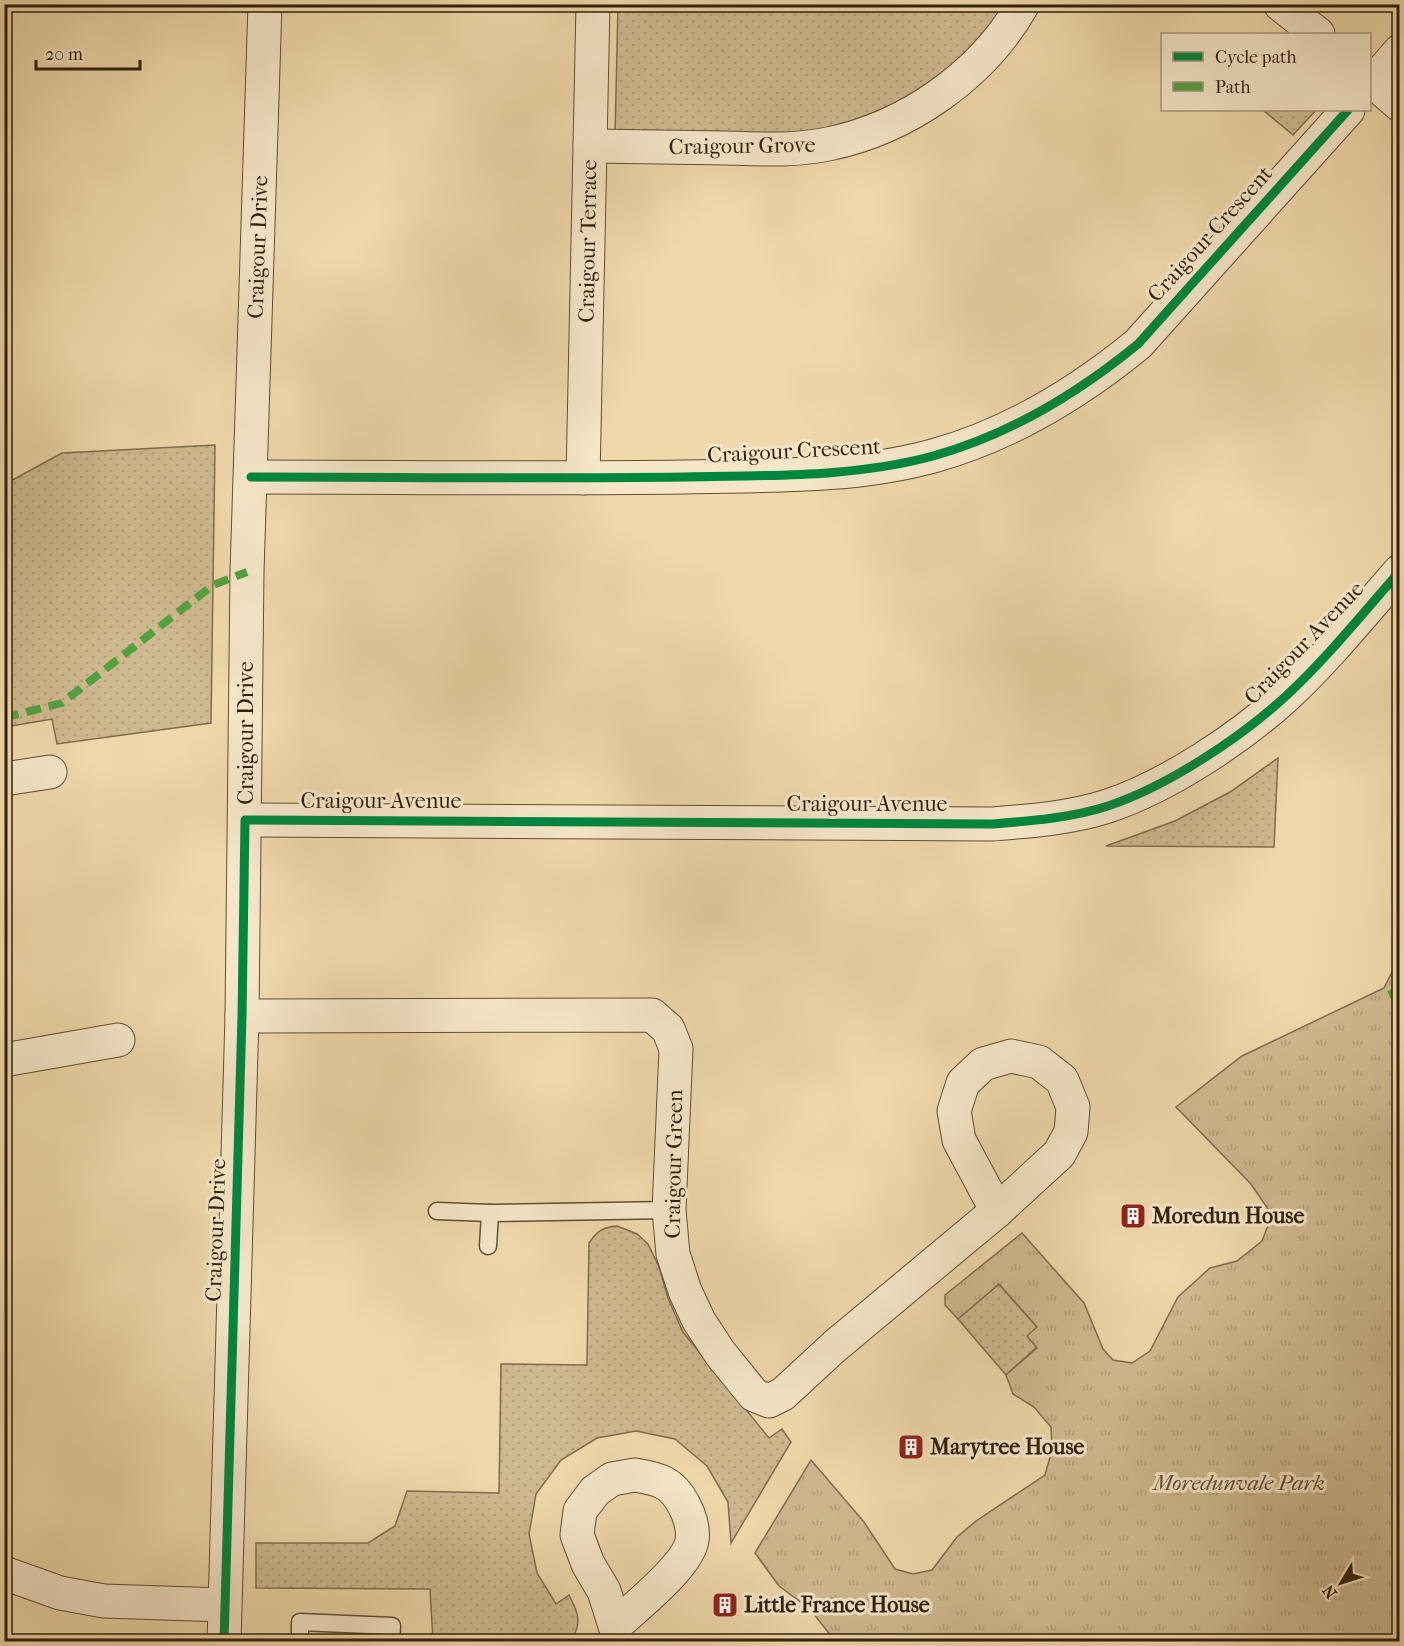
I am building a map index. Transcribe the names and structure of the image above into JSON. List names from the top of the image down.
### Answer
{
  "streets": {
    "street": [
      "Craigour Grove",
      "Craigour Crescent",
      "Craigour Terrace",
      "Craigour Drive",
      "Craigour Avenue",
      "Craigour Green"
    ]
  },
  "crossings": [
    ["Craigour Grove", "Craigour Terrace"],
    ["Craigour Crescent", "Craigour Terrace"],
    ["Craigour Crescent", "Craigour Drive"],
    ["Craigour Drive", "Craigour Avenue"],
    ["Craigour Drive", "Craigour Green"]
  ],
  "parks": ["Moredunvale Park"],
  "places": {
    "building": ["Moredun House", "Marytree House", "Little France House"]
  },
  "legend": ["Cycle path", "Path"],
  "scale_bar": "20 m",
  "north": "bottom left"
}
